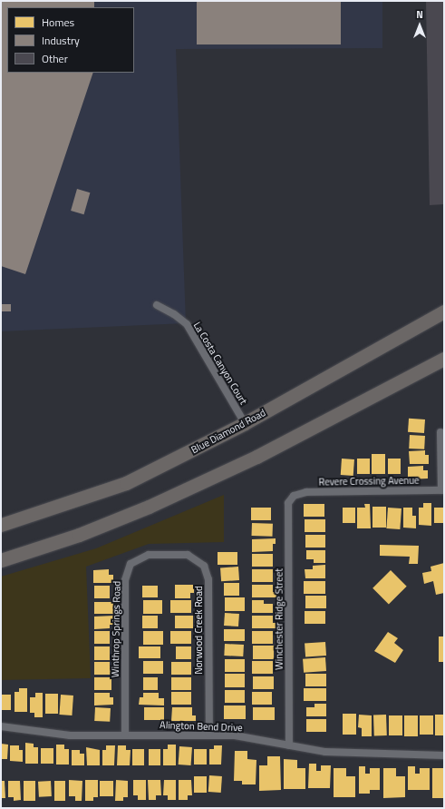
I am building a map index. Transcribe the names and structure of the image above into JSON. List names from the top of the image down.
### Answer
{
  "streets": {
    "highway": ["Blue Diamond Road"],
    "street": [
      "La Costa Canyon Court",
      "Revere Crossing Avenue",
      "Winchester Ridge Street",
      "Winthrop Springs Road",
      "Norwood Creek Road",
      "Alington Bend Drive"
    ]
  },
  "crossings": [
    ["La Costa Canyon Court", "Blue Diamond Road"],
    ["Revere Crossing Avenue", "Winchester Ridge Street"],
    ["Winchester Ridge Street", "Alington Bend Drive"],
    ["Winthrop Springs Road", "Norwood Creek Road"],
    ["Winthrop Springs Road", "Alington Bend Drive"],
    ["Norwood Creek Road", "Alington Bend Drive"]
  ],
  "legend": ["Homes", "Industry", "Other"],
  "north": "top"
}
